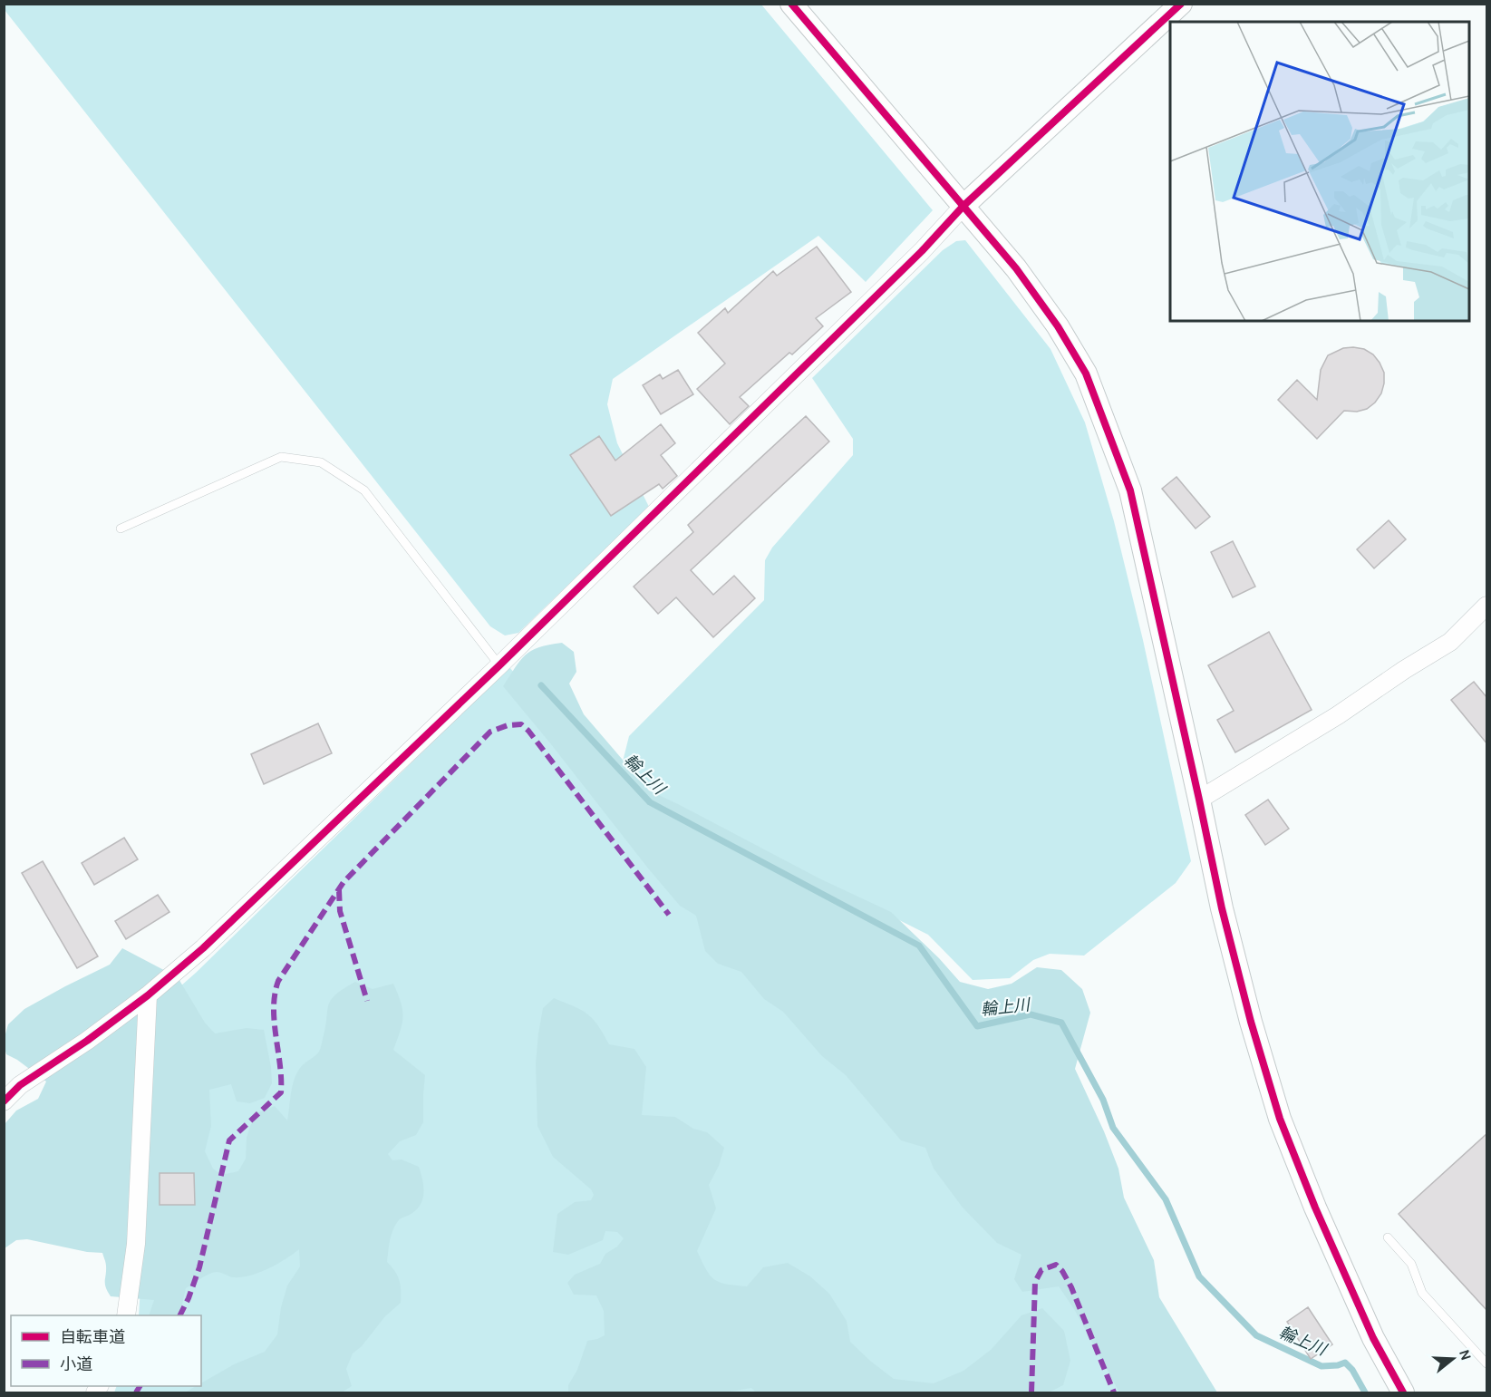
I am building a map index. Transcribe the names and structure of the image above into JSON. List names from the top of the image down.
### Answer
{
  "water": ["輪上川"],
  "legend": ["自転車道", "小道"],
  "north": "right"
}
